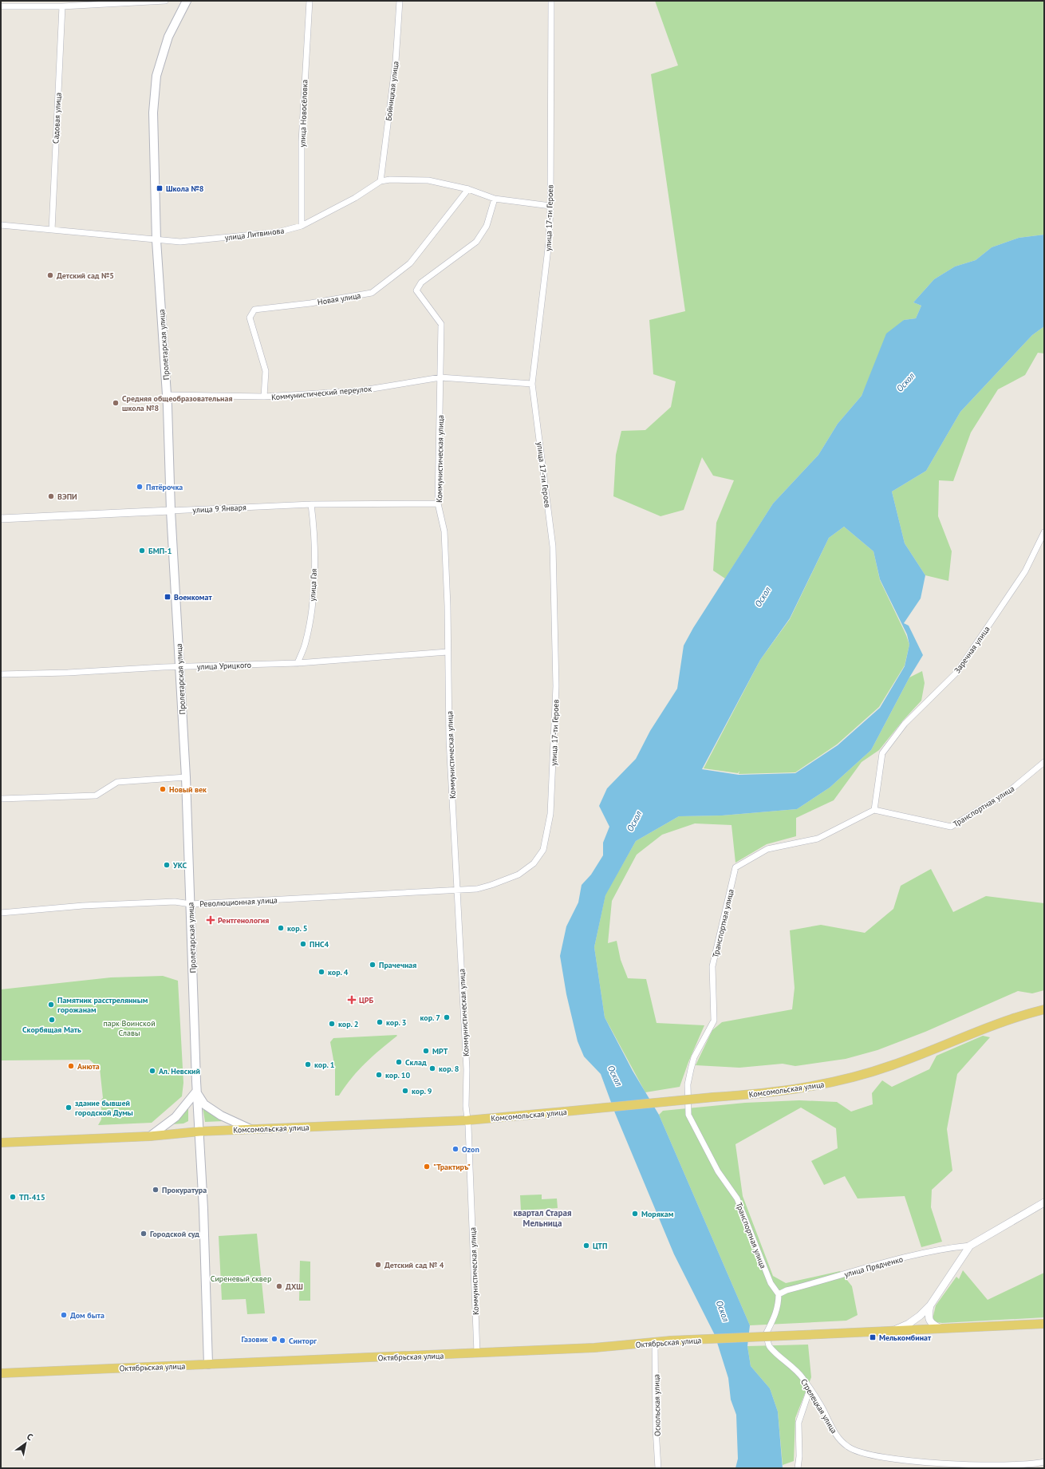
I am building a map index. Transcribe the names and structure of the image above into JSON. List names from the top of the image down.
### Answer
{
  "streets": {
    "main road": [
      "Пролетарская улица",
      "Комсомольская улица",
      "улица Прядченко",
      "Октябрьская улица"
    ],
    "street": [
      "Бойницкая улица",
      "улица Новосёловка",
      "Садовая улица",
      "улица 17-ти Героев",
      "улица Литвинова",
      "Новая улица",
      "Коммунистический переулок",
      "Коммунистическая улица",
      "улица 9 Января",
      "улица Гая",
      "Заречная улица",
      "улица Урицкого",
      "Транспортная улица",
      "Революционная улица",
      "Оскольская улица",
      "Стрелецкая улица"
    ]
  },
  "crossings": [
    ["Бойницкая улица", "улица Литвинова"],
    ["улица Новосёловка", "улица Литвинова"],
    ["Садовая улица", "улица Литвинова"],
    ["улица 17-ти Героев", "улица Литвинова"],
    ["улица 17-ти Героев", "Коммунистический переулок"],
    ["улица 17-ти Героев", "Коммунистическая улица"],
    ["улица 17-ти Героев", "Революционная улица"],
    ["улица Литвинова", "Новая улица"],
    ["улица Литвинова", "Пролетарская улица"],
    ["улица Литвинова", "Коммунистическая улица"],
    ["Новая улица", "Коммунистический переулок"],
    ["Пролетарская улица", "Коммунистический переулок"],
    ["Пролетарская улица", "улица 9 Января"],
    ["Пролетарская улица", "улица Урицкого"],
    ["Пролетарская улица", "Революционная улица"],
    ["Пролетарская улица", "Комсомольская улица"],
    ["Пролетарская улица", "Октябрьская улица"],
    ["Коммунистический переулок", "Коммунистическая улица"],
    ["Коммунистическая улица", "улица 9 Января"],
    ["Коммунистическая улица", "улица Урицкого"],
    ["Коммунистическая улица", "Революционная улица"],
    ["Коммунистическая улица", "Комсомольская улица"],
    ["Коммунистическая улица", "Октябрьская улица"],
    ["улица 9 Января", "улица Гая"],
    ["улица Гая", "улица Урицкого"],
    ["Заречная улица", "Транспортная улица"],
    ["Транспортная улица", "улица Прядченко"],
    ["Транспортная улица", "Стрелецкая улица"],
    ["улица Прядченко", "Октябрьская улица"],
    ["улица Прядченко", "Стрелецкая улица"],
    ["Октябрьская улица", "Оскольская улица"]
  ],
  "districts": ["квартал Старая Мельница"],
  "water": ["Оскол"],
  "parks": ["парк Воинской Славы", "Сиреневый сквер"],
  "places": {
    "transit": ["Школа №8", "Военкомат", "Мелькомбинат"],
    "other": [
      "Детский сад №5",
      "Средняя общеобразовательная школа №8",
      "Пятёрочка",
      "ВЭПИ",
      "БМП-1",
      "Новый век",
      "УКС",
      "кор. 5",
      "ПНС4",
      "Прачечная",
      "кор. 4",
      "Памятник расстрелянным горожанам",
      "кор. 7",
      "Скорбящая Мать",
      "кор. 3",
      "кор. 2",
      "МРТ",
      "Склад",
      "кор. 1",
      "Анюта",
      "кор. 8",
      "Ал. Невский",
      "кор. 10",
      "кор. 9",
      "здание бывшей городской Думы",
      "Ozon",
      "\"Трактиръ\"",
      "Прокуратура",
      "ТП-415",
      "Морякам",
      "Городской суд",
      "ЦТП",
      "Детский сад № 4",
      "ДХШ",
      "Дом быта",
      "Газовик",
      "Синторг"
    ],
    "health": ["Рентгенология", "ЦРБ"]
  },
  "north": "top right"
}
